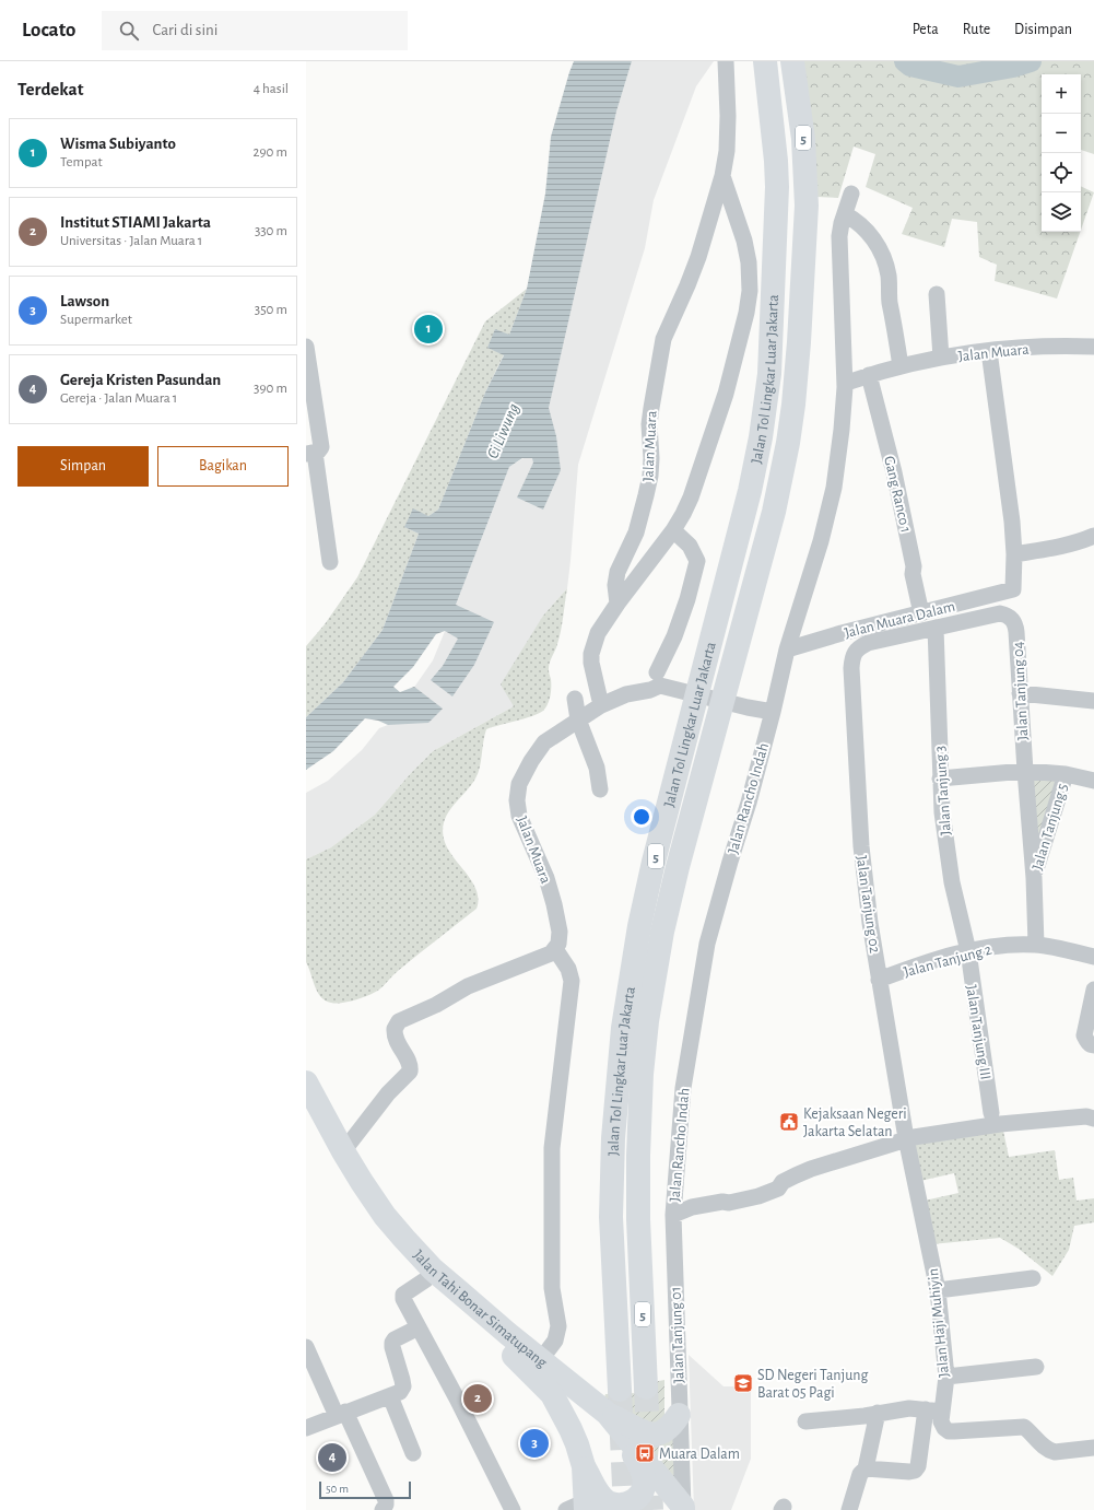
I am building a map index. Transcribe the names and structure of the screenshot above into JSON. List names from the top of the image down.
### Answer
{
  "streets": {
    "highway": ["5", "Jalan Tol Lingkar Luar Jakarta", "Jalan Tahi Bonar Simatupang"],
    "street": [
      "Jalan Muara",
      "Gang Ranco 1",
      "Jalan Muara Dalam",
      "Jalan Tanjung 04",
      "Jalan Tanjung 3",
      "Jalan Rancho Indah",
      "Jalan Tanjung 5",
      "Jalan Tanjung 02",
      "Jalan Tanjung 2",
      "Jalan Tanjung III",
      "Jalan Haji Muhiyin",
      "Jalan Tanjung 01"
    ]
  },
  "crossings": [
    ["Jalan Muara", "Gang Ranco 1"],
    ["Jalan Muara", "Jalan Rancho Indah"],
    ["Gang Ranco 1", "Jalan Muara Dalam"],
    ["Jalan Muara Dalam", "Jalan Rancho Indah"],
    ["Jalan Tanjung 04", "Jalan Tanjung 3"],
    ["Jalan Tanjung 04", "Jalan Tanjung 5"],
    ["Jalan Tanjung 04", "Jalan Tanjung 02"],
    ["Jalan Tanjung 04", "Jalan Tanjung 2"],
    ["Jalan Tanjung 3", "Jalan Tanjung 5"],
    ["Jalan Tanjung 3", "Jalan Tanjung 2"],
    ["Jalan Tanjung 3", "Jalan Tanjung III"],
    ["Jalan Rancho Indah", "Jalan Tanjung 01"],
    ["Jalan Tanjung 02", "Jalan Tanjung 2"],
    ["Jalan Tanjung 02", "Jalan Haji Muhiyin"],
    ["Jalan Tanjung 2", "Jalan Tanjung III"],
    ["Jalan Tahi Bonar Simatupang", "Jalan Tanjung 01"]
  ],
  "water": ["Ci Liwung"],
  "places": {
    "public building": ["Kejaksaan Negeri Jakarta Selatan"],
    "school or university": ["SD Negeri Tanjung Barat 05 Pagi"],
    "bus stop": ["Muara Dalam"]
  },
  "scale_bar": "50 m",
  "page": {
    "header": "Locato",
    "search": "Cari di sini",
    "nav": ["Peta", "Rute", "Disimpan"],
    "heading": ["Terdekat", "4 hasil"],
    "map_buttons": ["+", "−"],
    "list": [
      {
        "mark": "1",
        "name": "Wisma Subiyanto",
        "note": "Tempat",
        "value": "290 m"
      },
      {
        "mark": "2",
        "name": "Institut STIAMI Jakarta",
        "note": "Universitas · Jalan Muara 1",
        "value": "330 m"
      },
      {
        "mark": "3",
        "name": "Lawson",
        "note": "Supermarket",
        "value": "350 m"
      },
      {
        "mark": "4",
        "name": "Gereja Kristen Pasundan",
        "note": "Gereja · Jalan Muara 1",
        "value": "390 m"
      }
    ],
    "pins": [
      "1",
      "2",
      "3",
      "4"
    ],
    "buttons": ["Simpan", "Bagikan"],
    "scale": "50 m"
  }
}
